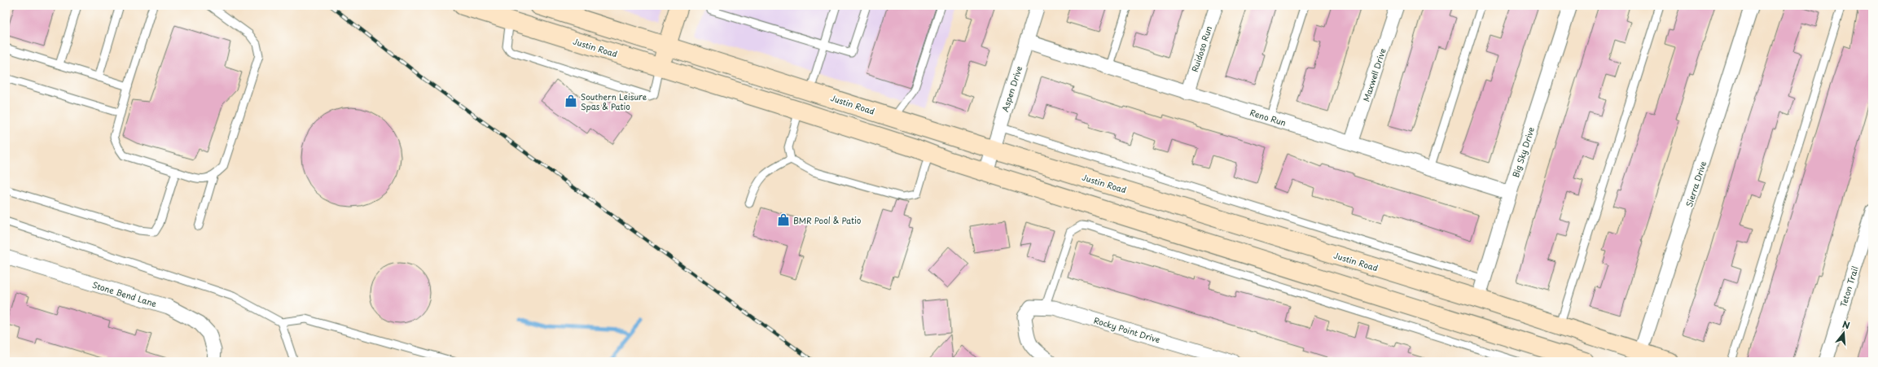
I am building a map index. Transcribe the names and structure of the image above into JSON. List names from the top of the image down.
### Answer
{
  "streets": {
    "main road": ["Justin Road"],
    "street": [
      "Ruidoso Run",
      "Maxwell Drive",
      "Aspen Drive",
      "Reno Run",
      "Big Sky Drive",
      "Sierra Drive",
      "Teton Trail",
      "Stone Bend Lane",
      "Rocky Point Drive"
    ]
  },
  "crossings": [
    ["Justin Road", "Aspen Drive"],
    ["Justin Road", "Big Sky Drive"],
    ["Justin Road", "Sierra Drive"],
    ["Ruidoso Run", "Reno Run"],
    ["Maxwell Drive", "Reno Run"],
    ["Aspen Drive", "Reno Run"],
    ["Reno Run", "Big Sky Drive"]
  ],
  "places": {
    "shop": ["Southern Leisure Spas & Patio", "BMR Pool & Patio"]
  },
  "north": "top"
}
